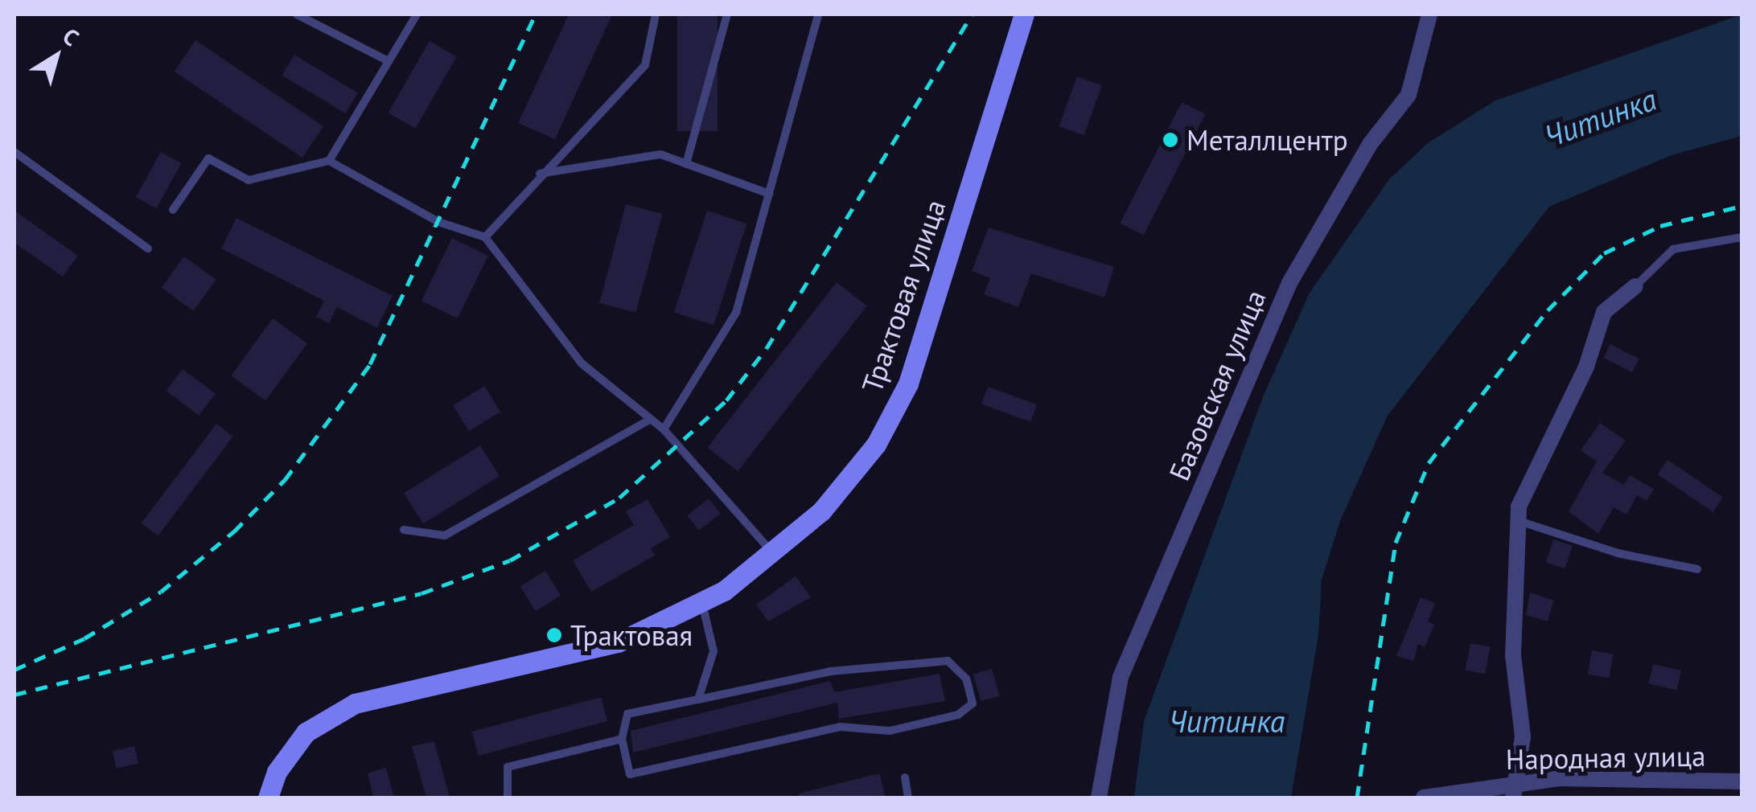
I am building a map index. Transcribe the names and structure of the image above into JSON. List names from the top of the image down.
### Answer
{
  "streets": {
    "main road": ["Трактовая улица"],
    "street": ["Базовская улица", "Народная улица"]
  },
  "water": ["Читинка"],
  "places": ["Металлцентр", "Трактовая"],
  "north": "top right"
}
